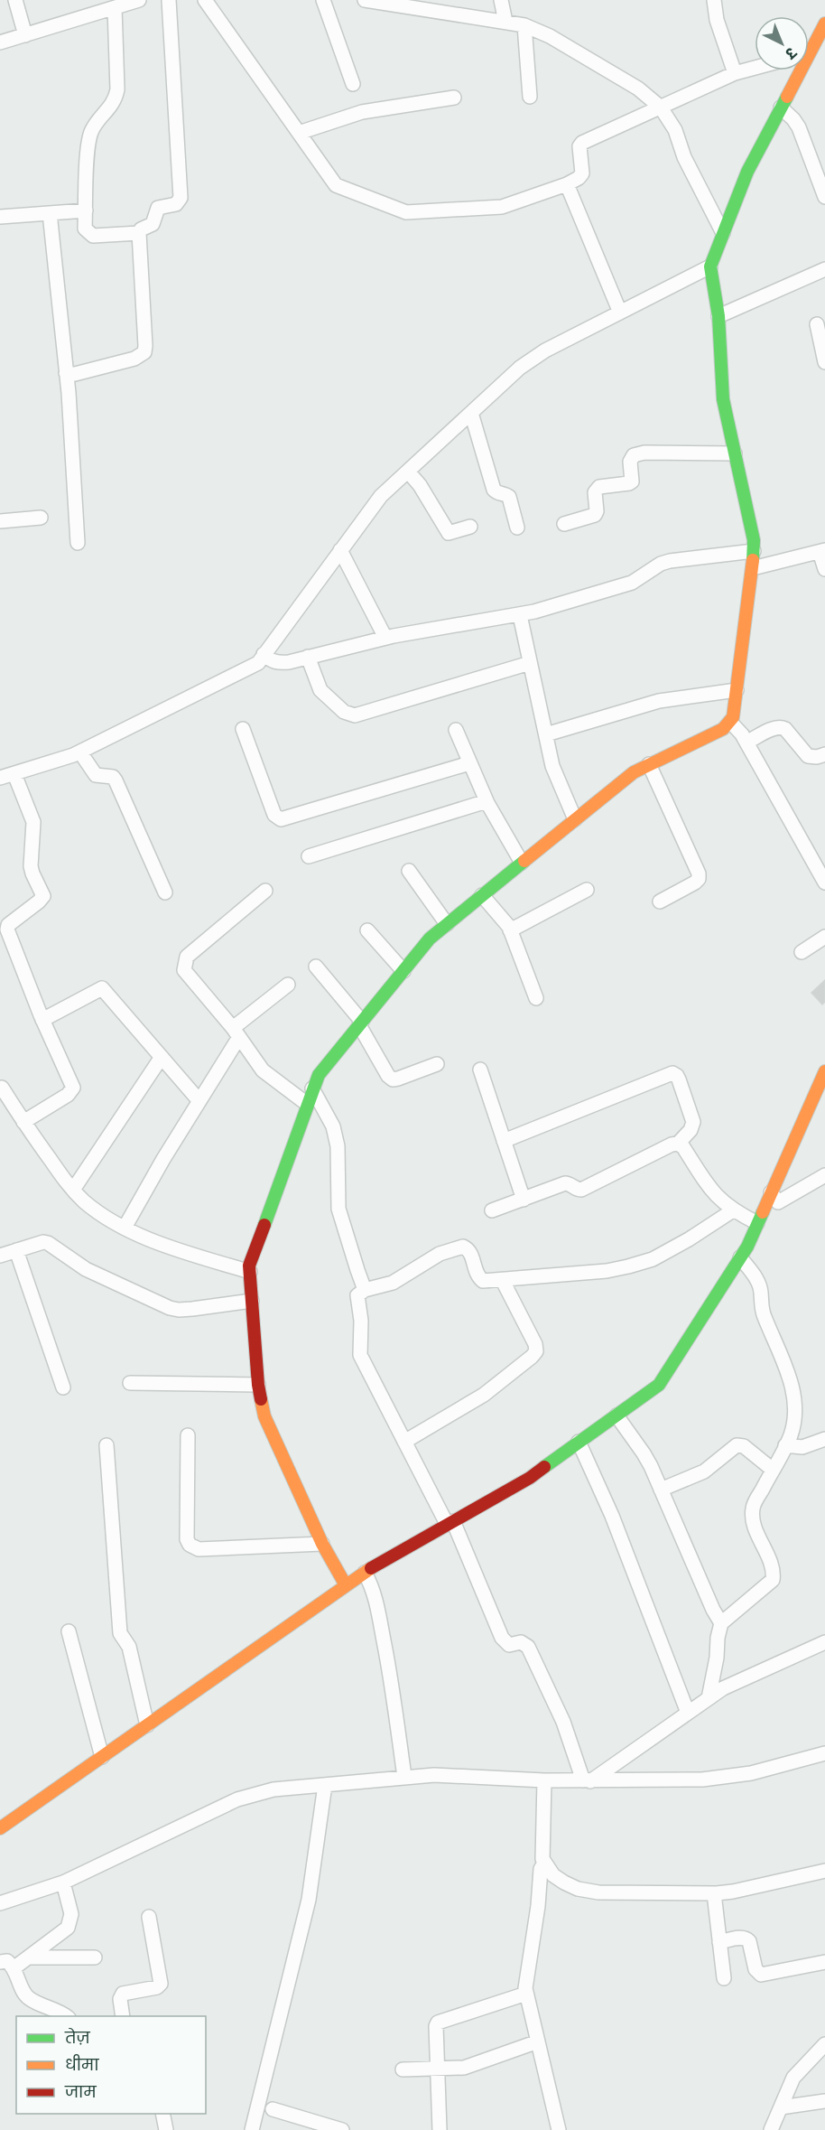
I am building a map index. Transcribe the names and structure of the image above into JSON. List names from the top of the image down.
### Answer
{
  "legend": ["तेज़", "धीमा", "जाम"],
  "north": "bottom right"
}
